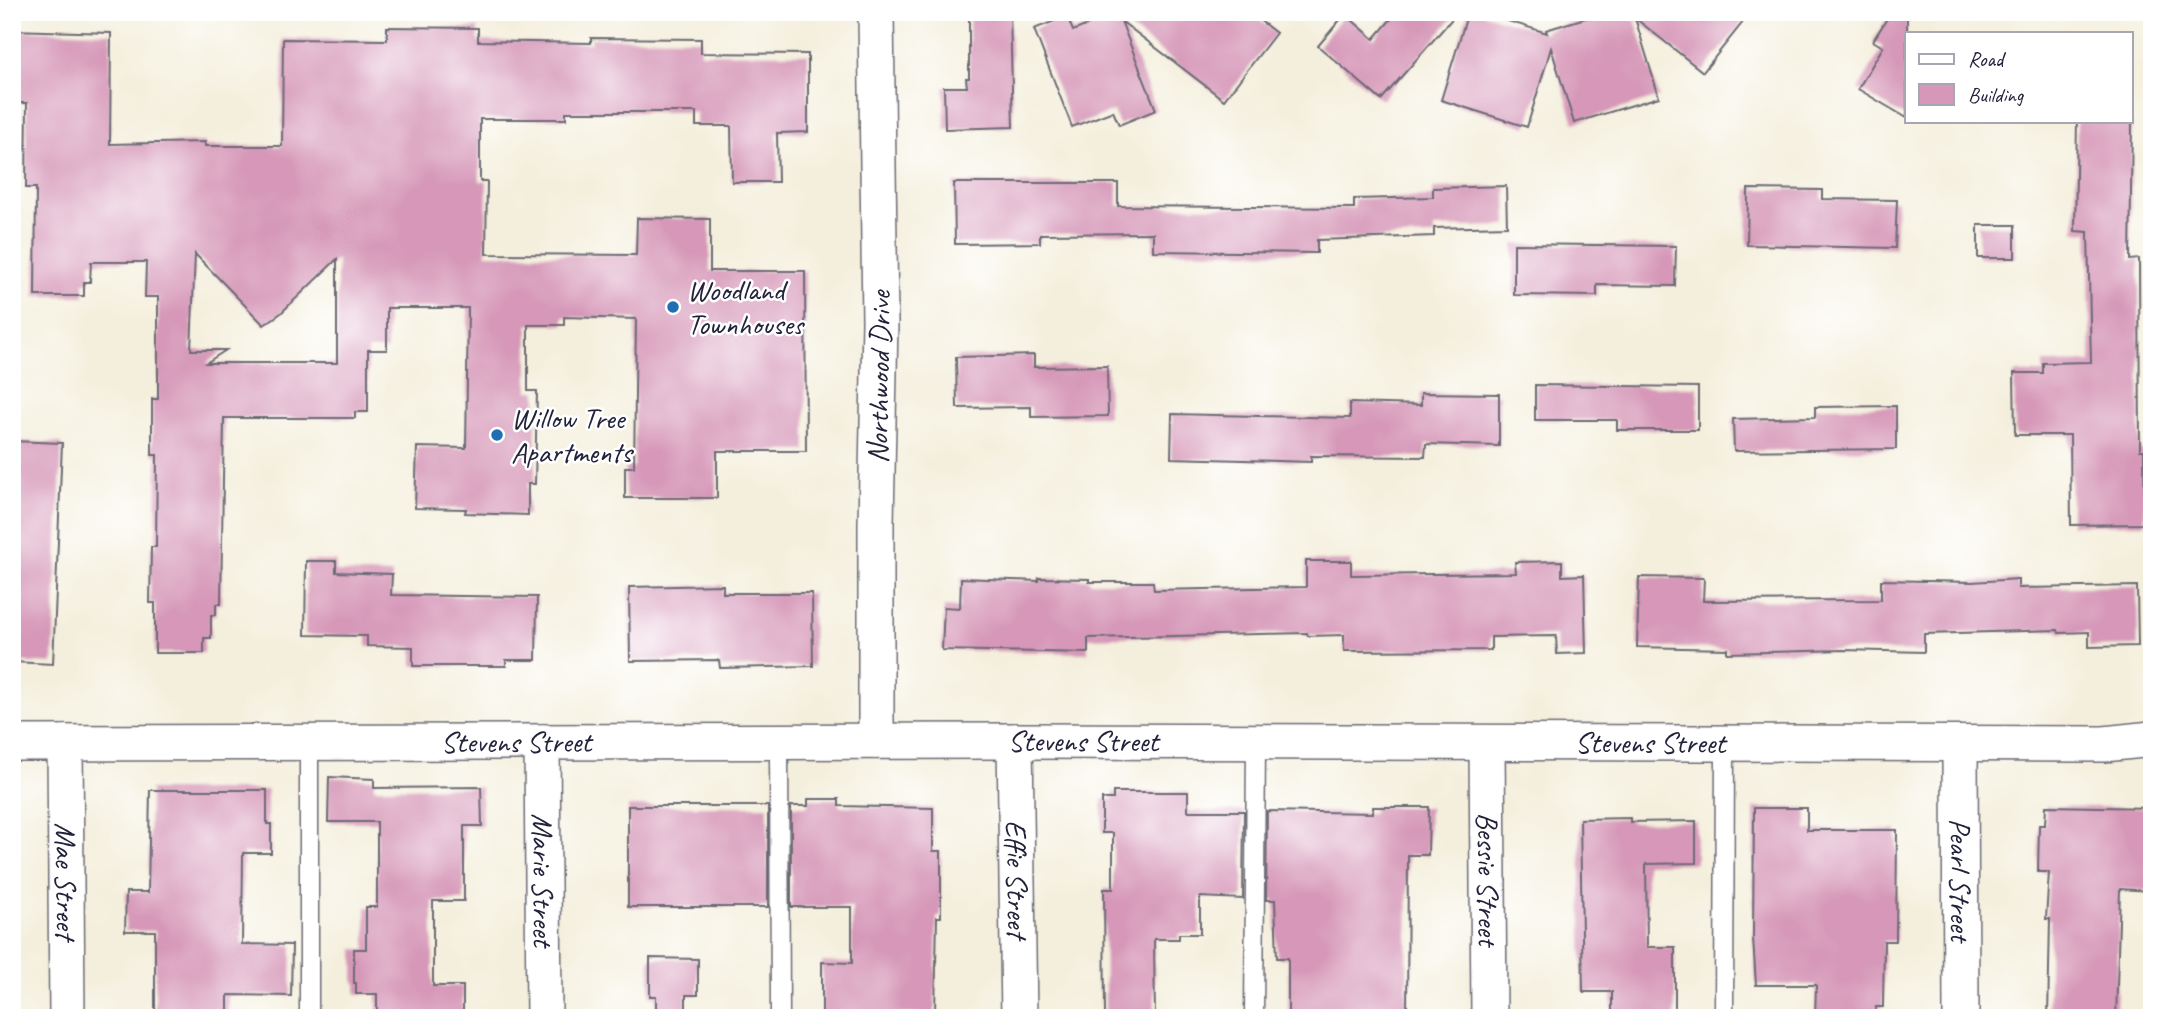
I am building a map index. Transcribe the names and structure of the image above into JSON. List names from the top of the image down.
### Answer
{
  "streets": {
    "street": [
      "Northwood Drive",
      "Stevens Street",
      "Mae Street",
      "Marie Street",
      "Effie Street",
      "Bessie Street",
      "Pearl Street"
    ]
  },
  "crossings": [
    ["Northwood Drive", "Stevens Street"],
    ["Stevens Street", "Mae Street"],
    ["Stevens Street", "Marie Street"],
    ["Stevens Street", "Effie Street"],
    ["Stevens Street", "Bessie Street"],
    ["Stevens Street", "Pearl Street"]
  ],
  "places": ["Woodland Townhouses", "Willow Tree Apartments"],
  "legend": ["Road", "Building"]
}
